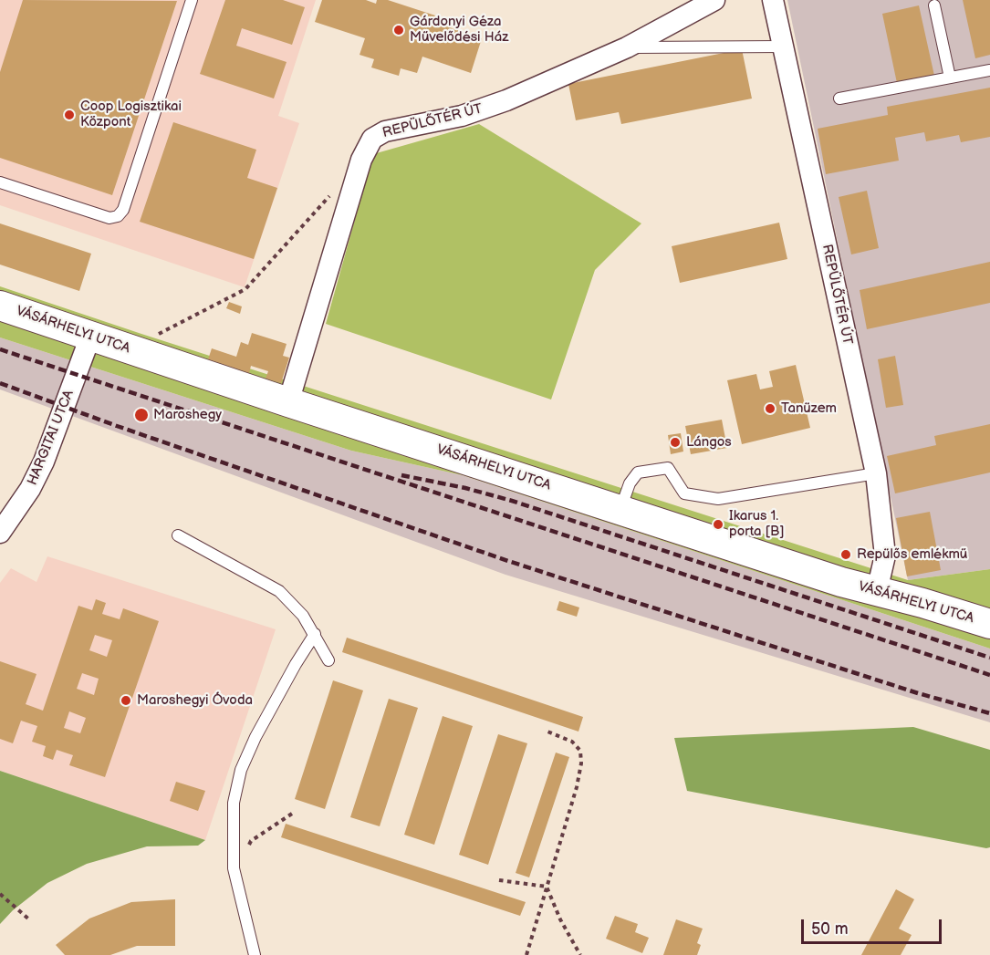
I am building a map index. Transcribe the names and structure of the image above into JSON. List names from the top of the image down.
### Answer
{
  "streets": {
    "street": ["REPÜLŐTÉR ÚT", "VÁSÁRHELYI UTCA", "HARGITAI UTCA"]
  },
  "crossings": [
    ["REPÜLŐTÉR ÚT", "VÁSÁRHELYI UTCA"],
    ["VÁSÁRHELYI UTCA", "HARGITAI UTCA"]
  ],
  "places": [
    "Gárdonyi Géza Művelődési Ház",
    "Coop Logisztikai Központ",
    "Tanüzem",
    "Maroshegy",
    "Lángos",
    "Ikarus 1. porta [B]",
    "Repülős emlékmű",
    "Maroshegyi Óvoda"
  ],
  "scale_bar": "50 m"
}
